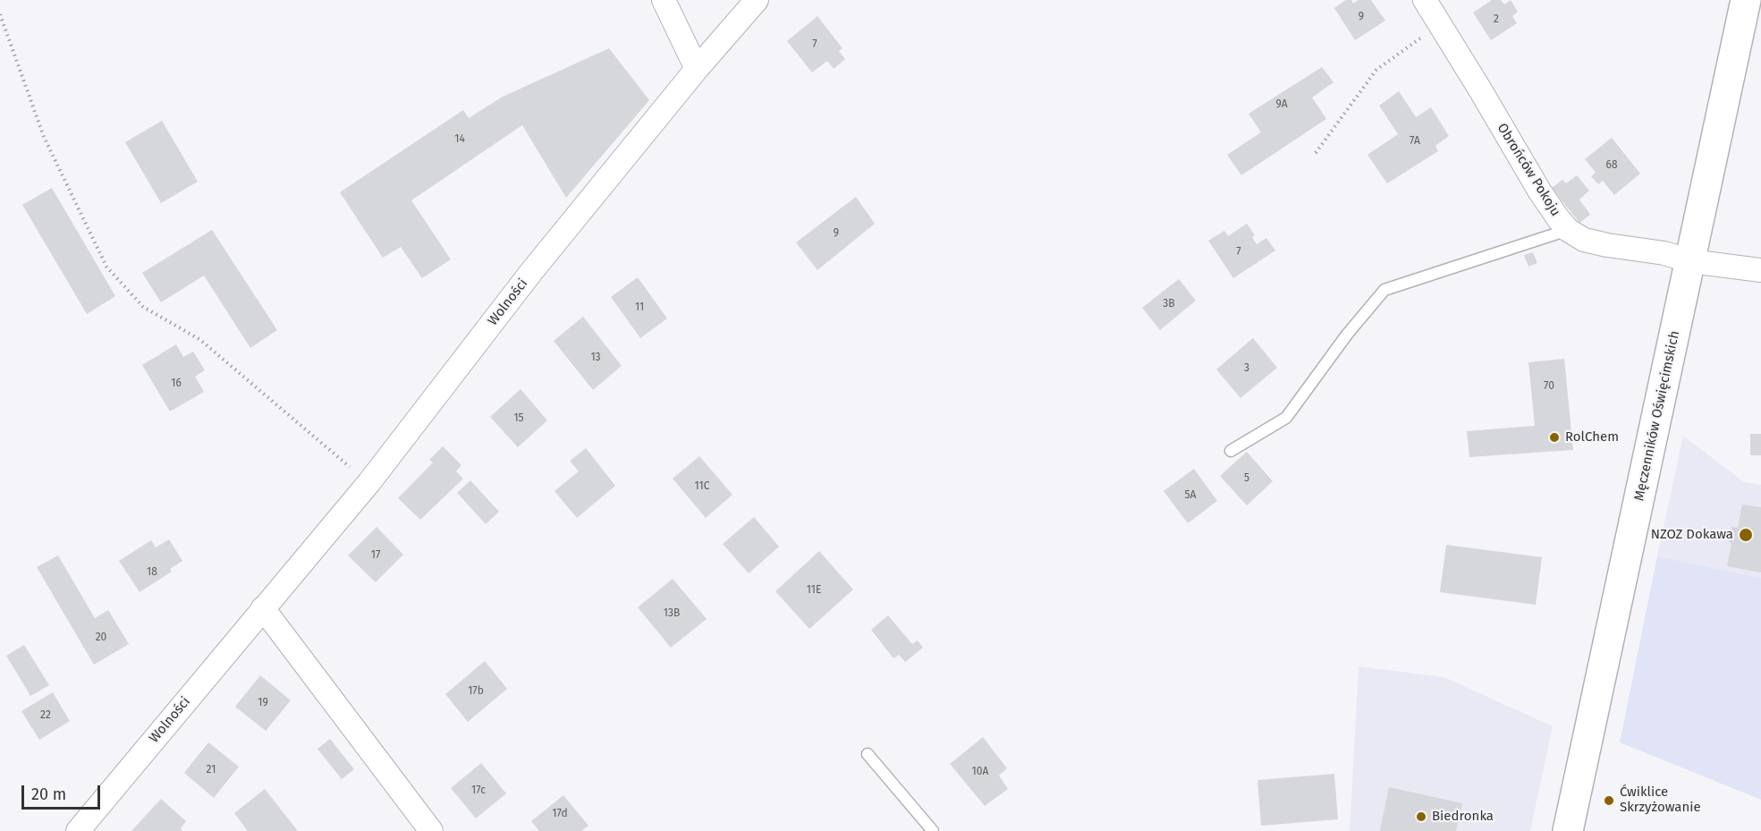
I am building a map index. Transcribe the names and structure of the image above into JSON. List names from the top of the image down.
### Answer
{
  "streets": {
    "main road": ["Męczenników Oświęcimskich"],
    "street": ["Obrońców Pokoju", "Wolności"]
  },
  "crossings": [
    ["Obrońców Pokoju", "Męczenników Oświęcimskich"]
  ],
  "places": [
    "RolChem",
    "NZOZ Dokawa",
    "Ćwiklice Skrzyżowanie",
    "Biedronka"
  ],
  "house_numbers": [
    "9",
    "2",
    "7",
    "9A",
    "14",
    "7A",
    "68",
    "9",
    "7",
    "3B",
    "11",
    "13",
    "3",
    "16",
    "70",
    "15",
    "5",
    "11C",
    "5A",
    "17",
    "18",
    "11E",
    "13B",
    "20",
    "17b",
    "19",
    "22",
    "21",
    "10A",
    "17c",
    "17d"
  ],
  "scale_bar": "20 m"
}
